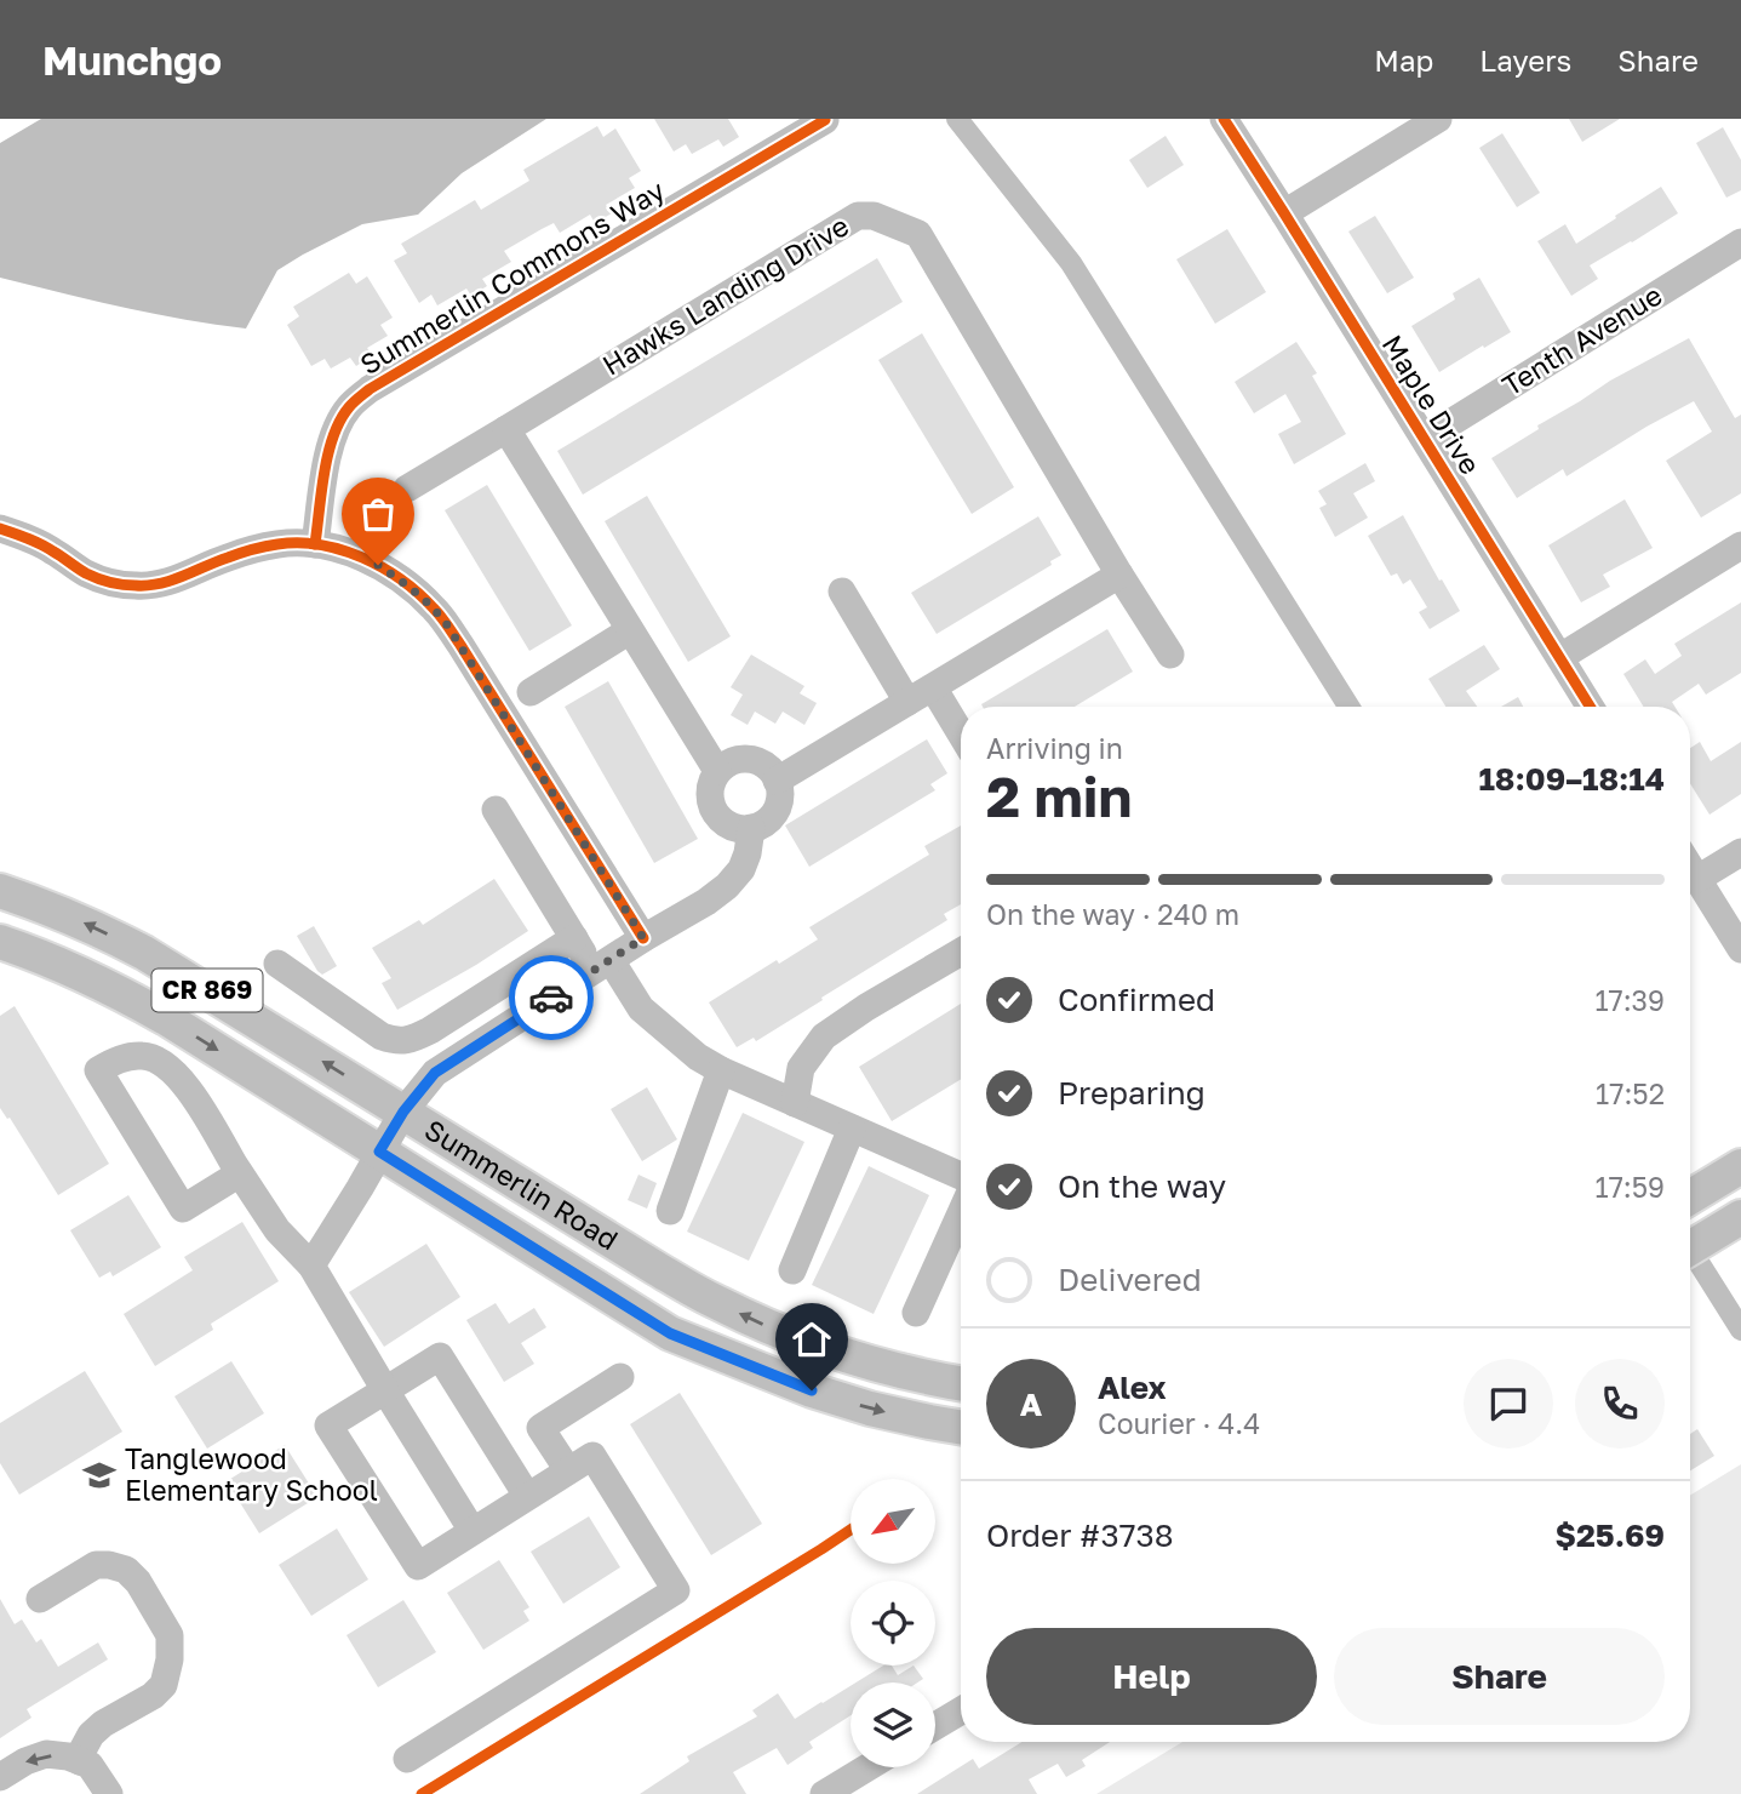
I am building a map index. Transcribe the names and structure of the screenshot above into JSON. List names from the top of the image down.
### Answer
{
  "streets": {
    "main road": ["CR 869", "Summerlin Road"],
    "street": [
      "Summerlin Commons Way",
      "Hawks Landing Drive",
      "Tenth Avenue",
      "Maple Drive"
    ]
  },
  "crossings": [
    ["Tenth Avenue", "Maple Drive"]
  ],
  "places": {
    "school or university": ["Tanglewood Elementary School"]
  },
  "north": "bottom left",
  "page": {
    "header": "Munchgo",
    "nav": ["Map", "Layers", "Share"],
    "heading": ["2 min", "Arriving in", "18:09–18:14"],
    "panel": [
      "Alex",
      "Courier · 4.4",
      "Order #3738",
      "$25.69"
    ],
    "bar": "On the way · 240 m",
    "list": [
      ["Confirmed", "17:39"],
      ["Preparing", "17:52"],
      ["On the way", "17:59"],
      "Delivered"
    ],
    "round": "A",
    "buttons": ["Help", "Share"]
  }
}
